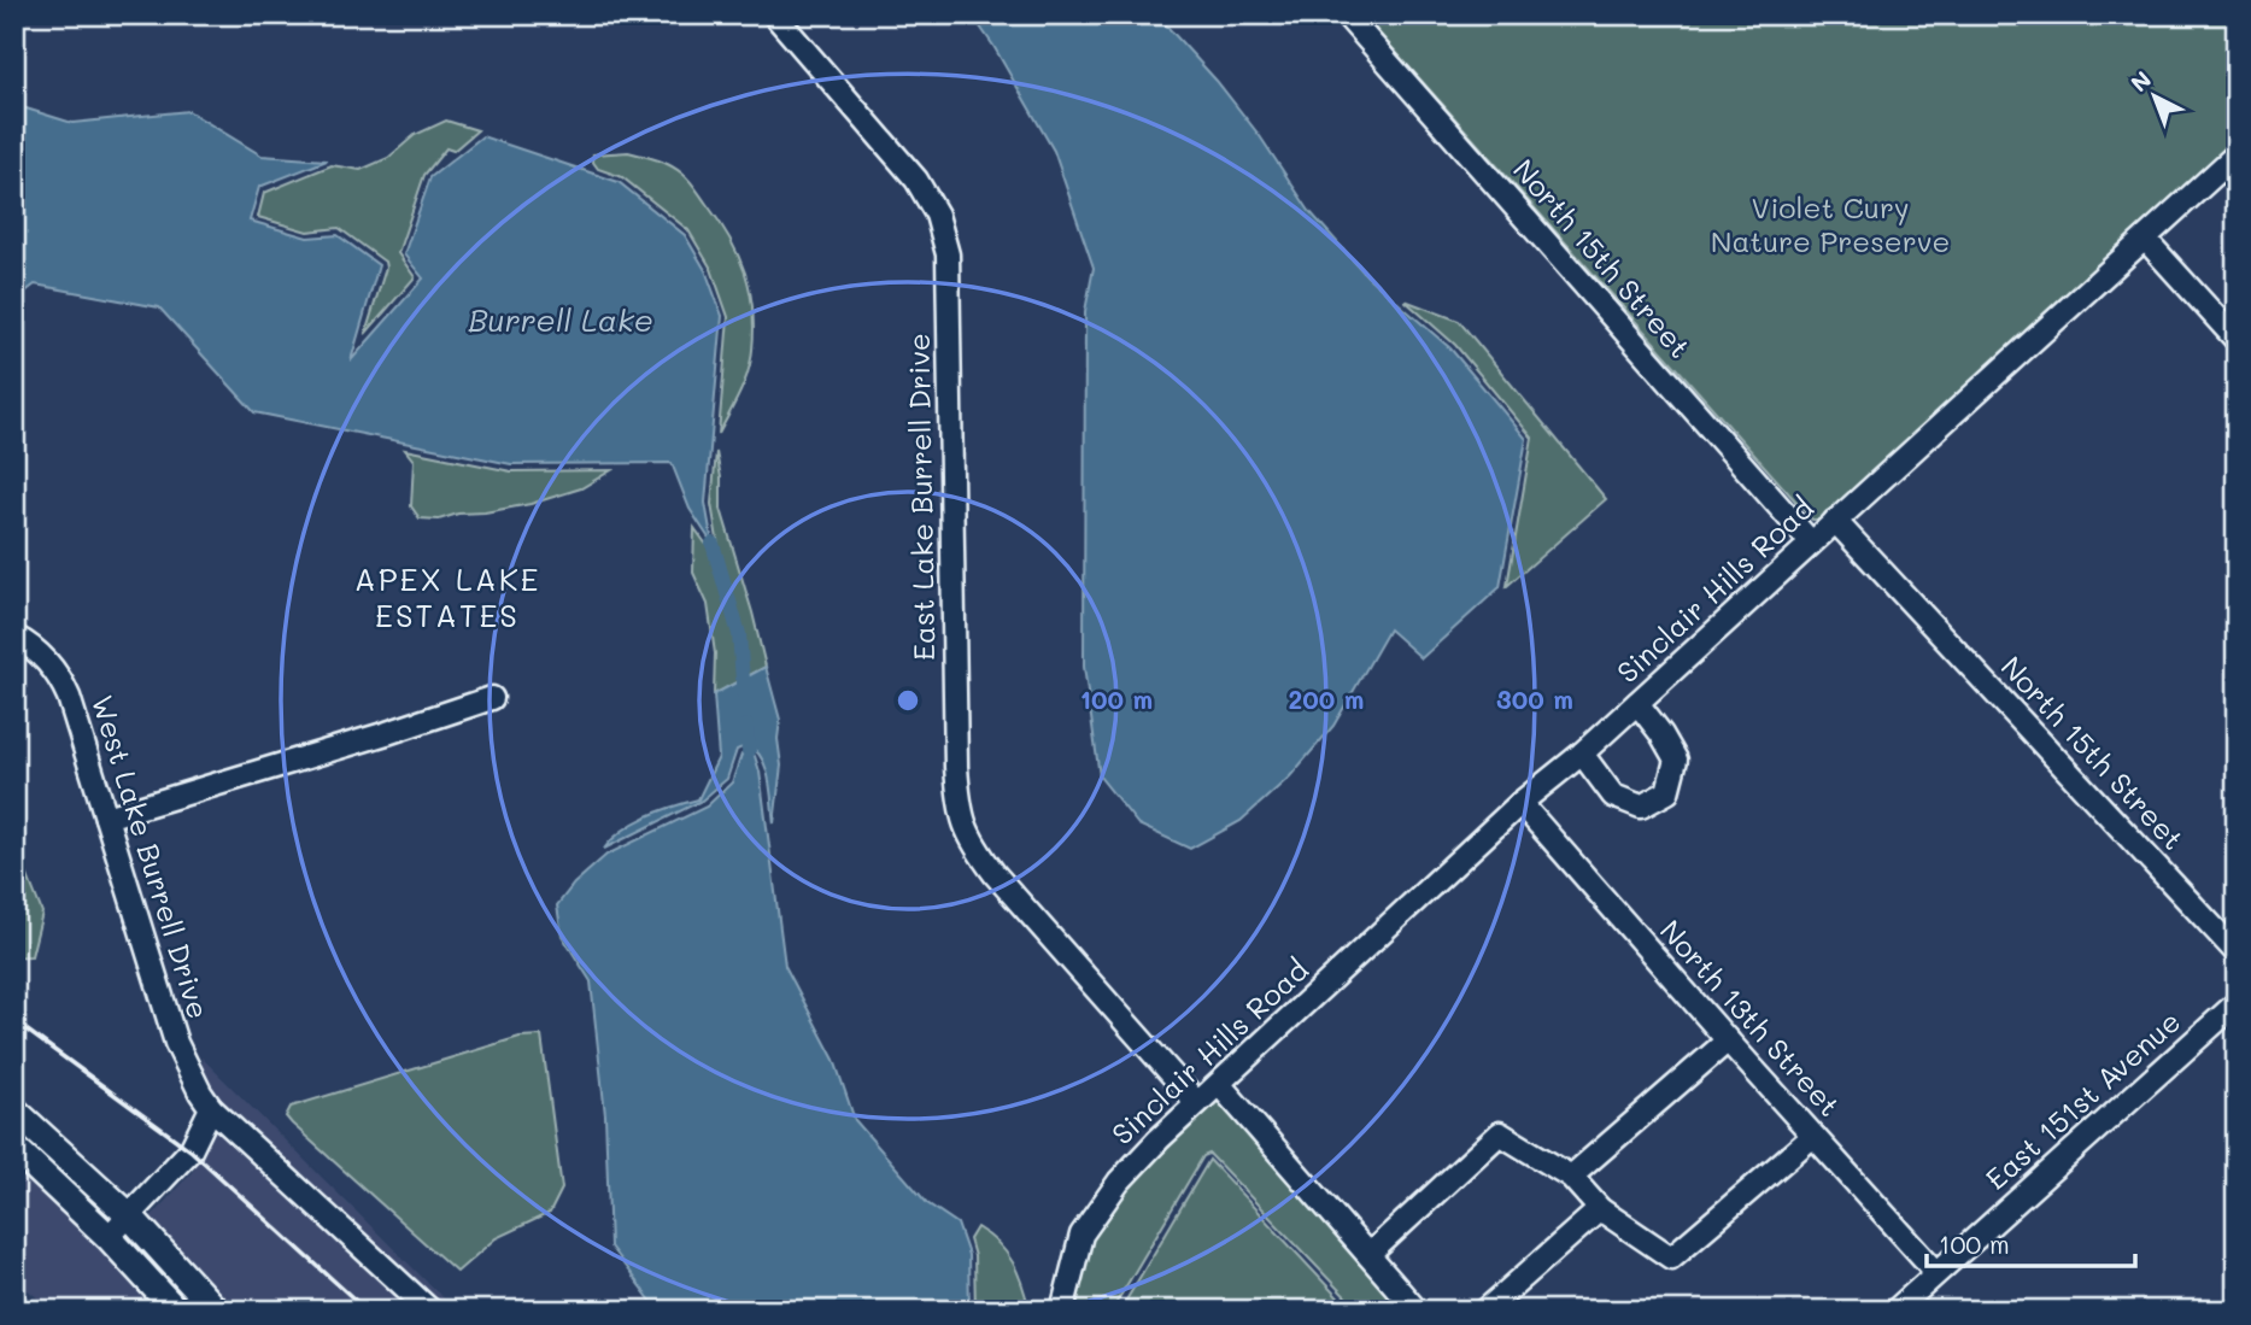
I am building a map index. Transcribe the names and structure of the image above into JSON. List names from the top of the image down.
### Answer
{
  "streets": {
    "street": [
      "North 15th Street",
      "East Lake Burrell Drive",
      "Sinclair Hills Road",
      "West Lake Burrell Drive",
      "North 13th Street",
      "East 151st Avenue"
    ]
  },
  "crossings": [
    ["North 15th Street", "Sinclair Hills Road"],
    ["East Lake Burrell Drive", "Sinclair Hills Road"],
    ["Sinclair Hills Road", "North 13th Street"],
    ["North 13th Street", "East 151st Avenue"]
  ],
  "districts": ["APEX LAKE ESTATES"],
  "water": ["Burrell Lake"],
  "parks": ["Violet Cury Nature Preserve"],
  "scale_bar": "100 m",
  "north": "top left",
  "rings": ["100 m", "200 m", "300 m"]
}
